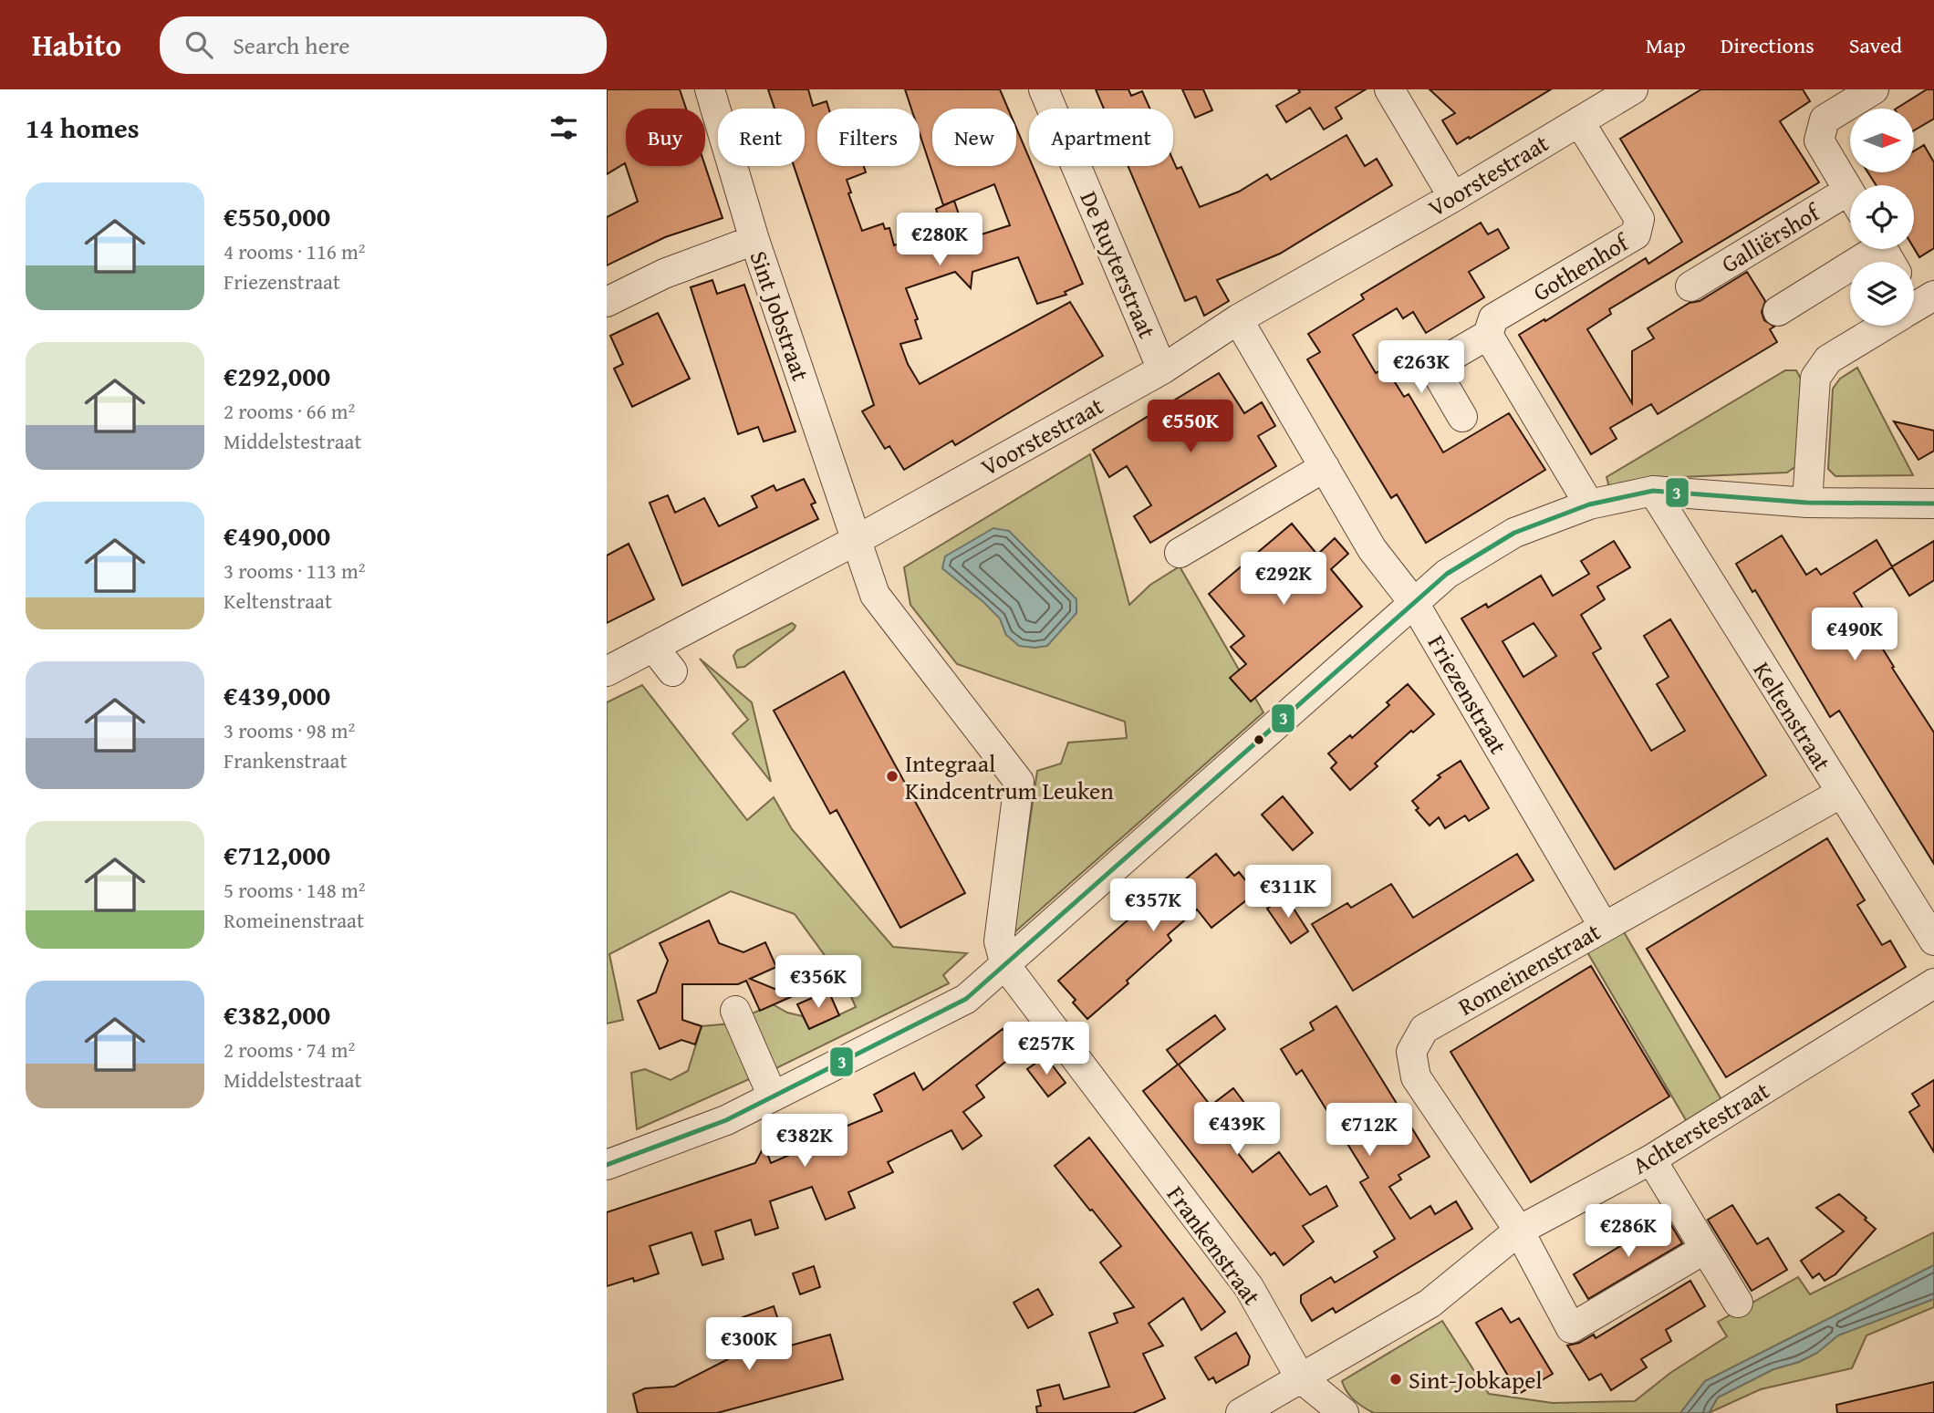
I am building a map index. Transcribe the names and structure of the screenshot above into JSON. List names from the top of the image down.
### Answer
{
  "streets": {
    "street": [
      "Voorstestraat",
      "Galliërshof",
      "De Ruyterstraat",
      "Gothenhof",
      "Sint Jobstraat",
      "Friezenstraat",
      "Keltenstraat",
      "Romeinenstraat",
      "Achterstestraat",
      "Frankenstraat"
    ]
  },
  "crossings": [
    ["Voorstestraat", "De Ruyterstraat"],
    ["Voorstestraat", "Gothenhof"],
    ["Voorstestraat", "Sint Jobstraat"],
    ["Voorstestraat", "Friezenstraat"],
    ["Sint Jobstraat", "Frankenstraat"],
    ["Friezenstraat", "Romeinenstraat"],
    ["Keltenstraat", "Romeinenstraat"],
    ["Romeinenstraat", "Achterstestraat"],
    ["Achterstestraat", "Frankenstraat"]
  ],
  "places": ["Integraal Kindcentrum Leuken", "Sint-Jobkapel"],
  "lines": ["transit line 3"],
  "north": "right",
  "page": {
    "header": "Habito",
    "search": "Search here",
    "nav": ["Map", "Directions", "Saved"],
    "heading": "14 homes",
    "chip": [
      "Buy",
      "Rent",
      "Filters",
      "New",
      "Apartment"
    ],
    "list": [
      {
        "name": "€550,000",
        "note": "4 rooms · 116 m² · Friezenstraat"
      },
      {
        "name": "€292,000",
        "note": "2 rooms · 66 m² · Middelstestraat"
      },
      {
        "name": "€490,000",
        "note": "3 rooms · 113 m² · Keltenstraat"
      },
      {
        "name": "€439,000",
        "note": "3 rooms · 98 m² · Frankenstraat"
      },
      {
        "name": "€712,000",
        "note": "5 rooms · 148 m² · Romeinenstraat"
      },
      {
        "name": "€382,000",
        "note": "2 rooms · 74 m² · Middelstestraat"
      }
    ],
    "price": [
      "€280K",
      "€263K",
      "€550K",
      "€292K",
      "€490K",
      "€311K",
      "€357K",
      "€356K",
      "€257K",
      "€439K",
      "€712K",
      "€382K",
      "€286K",
      "€300K"
    ]
  }
}
